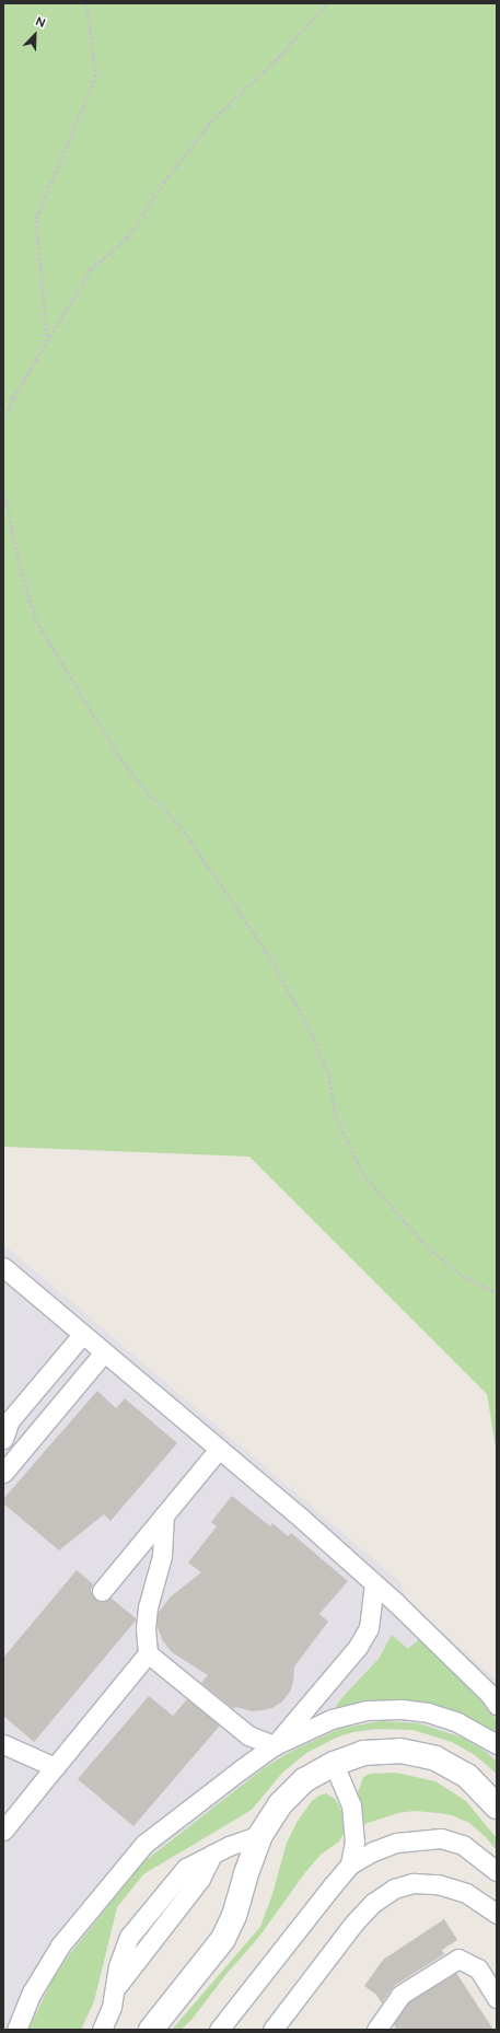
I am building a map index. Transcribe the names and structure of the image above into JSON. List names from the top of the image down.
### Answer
{
  "north": "top right"
}
